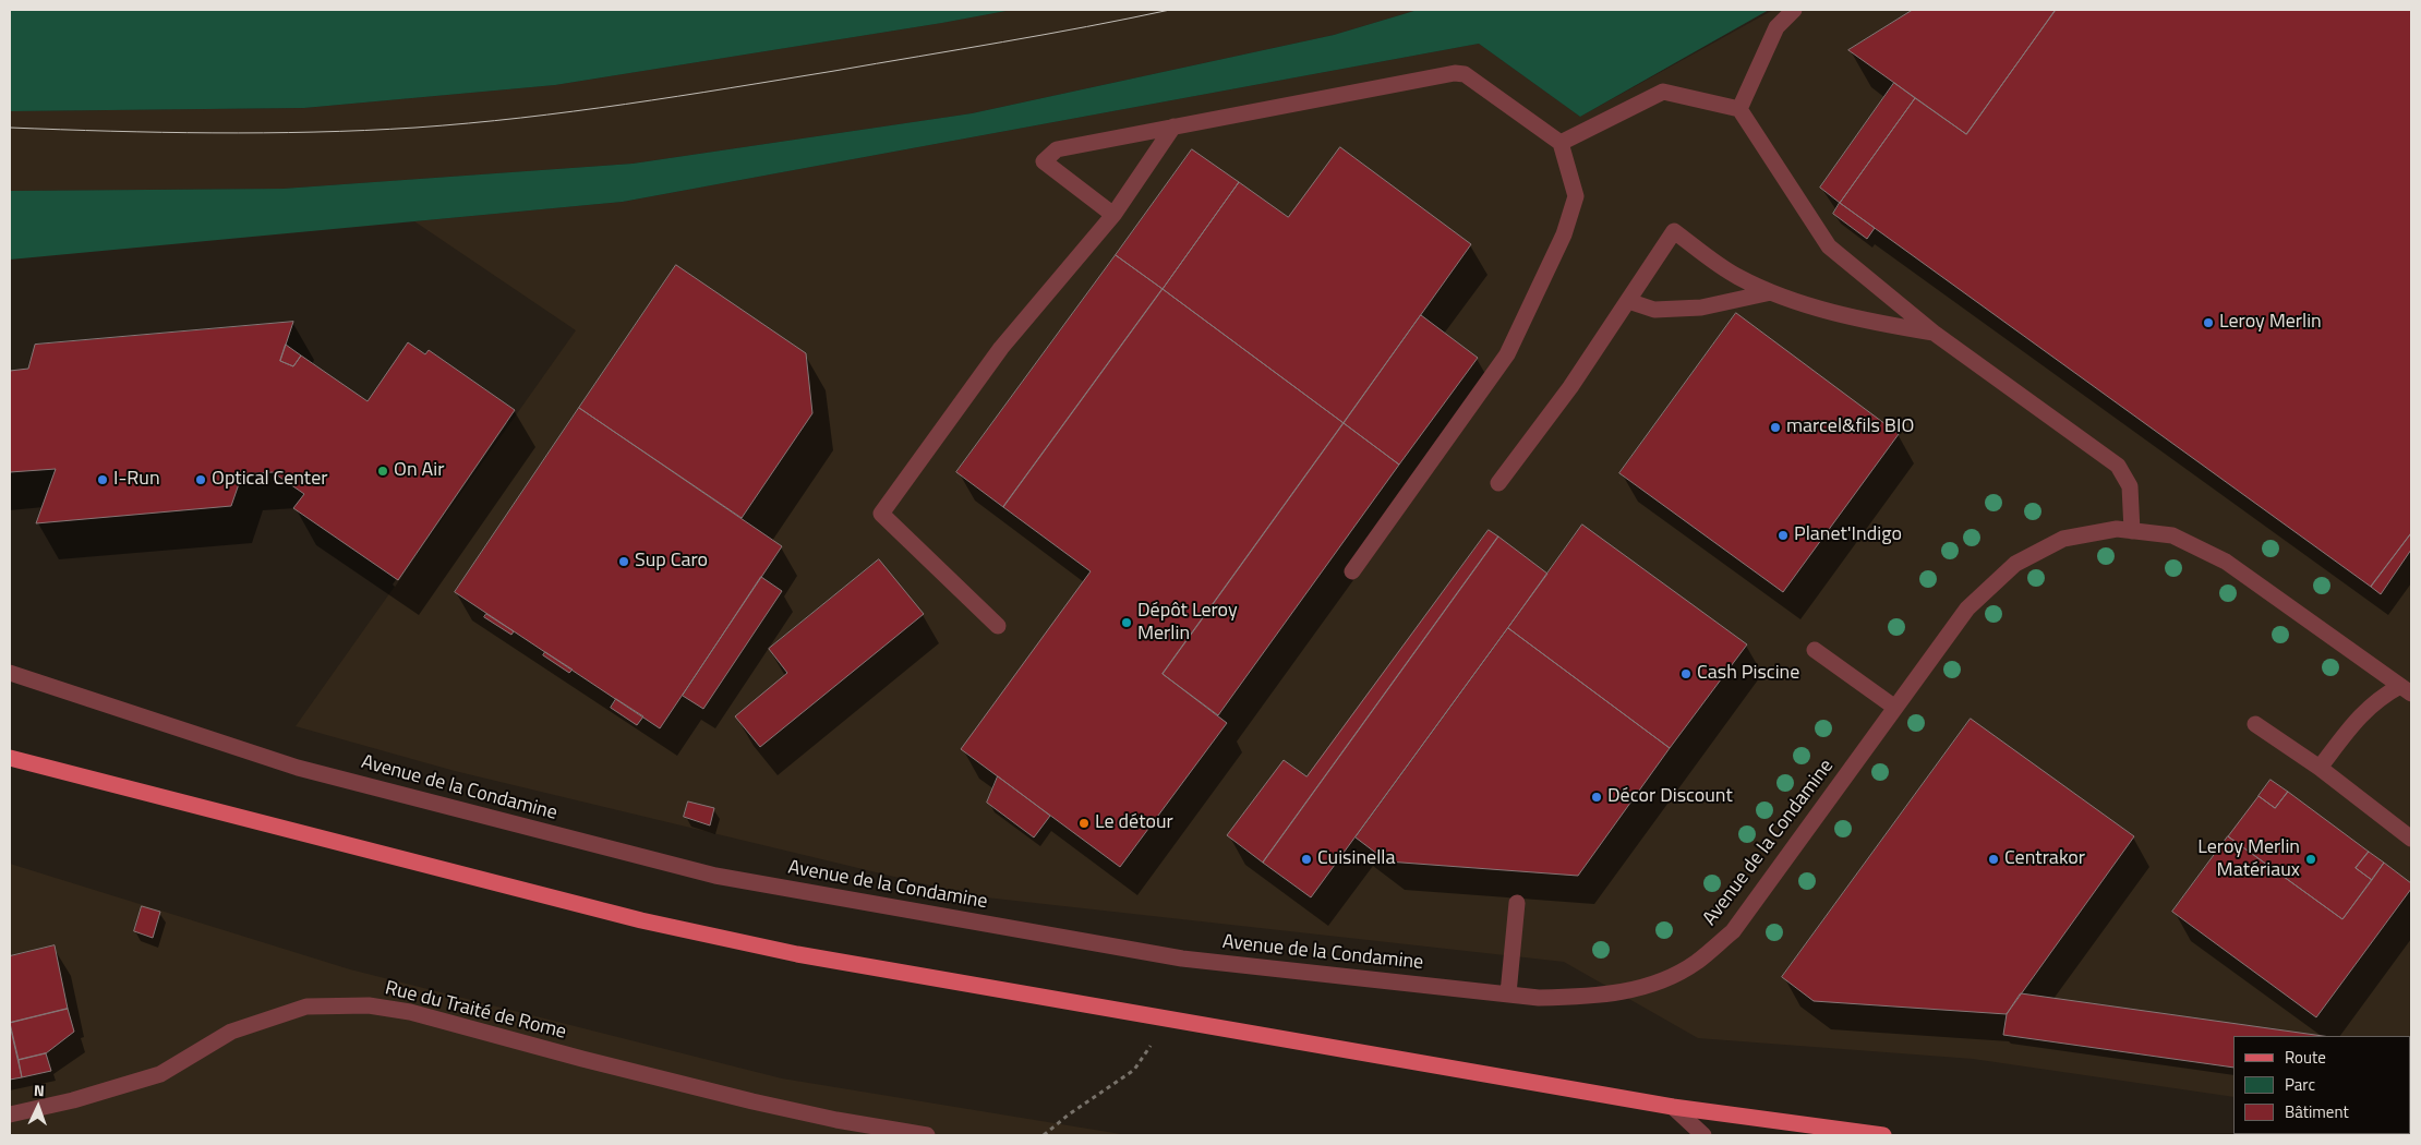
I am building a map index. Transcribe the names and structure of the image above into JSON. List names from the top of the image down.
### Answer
{
  "streets": {
    "street": ["Avenue de la Condamine", "Rue du Traité de Rome"]
  },
  "places": [
    "Leroy Merlin",
    "marcel&fils BIO",
    "On Air",
    "I-Run",
    "Optical Center",
    "Planet'Indigo",
    "Sup Caro",
    "Dépôt Leroy Merlin",
    "Cash Piscine",
    "Décor Discount",
    "Le détour",
    "Cuisinella",
    "Centrakor",
    "Leroy Merlin Matériaux"
  ],
  "legend": ["Route", "Parc", "Bâtiment"],
  "north": "top"
}
